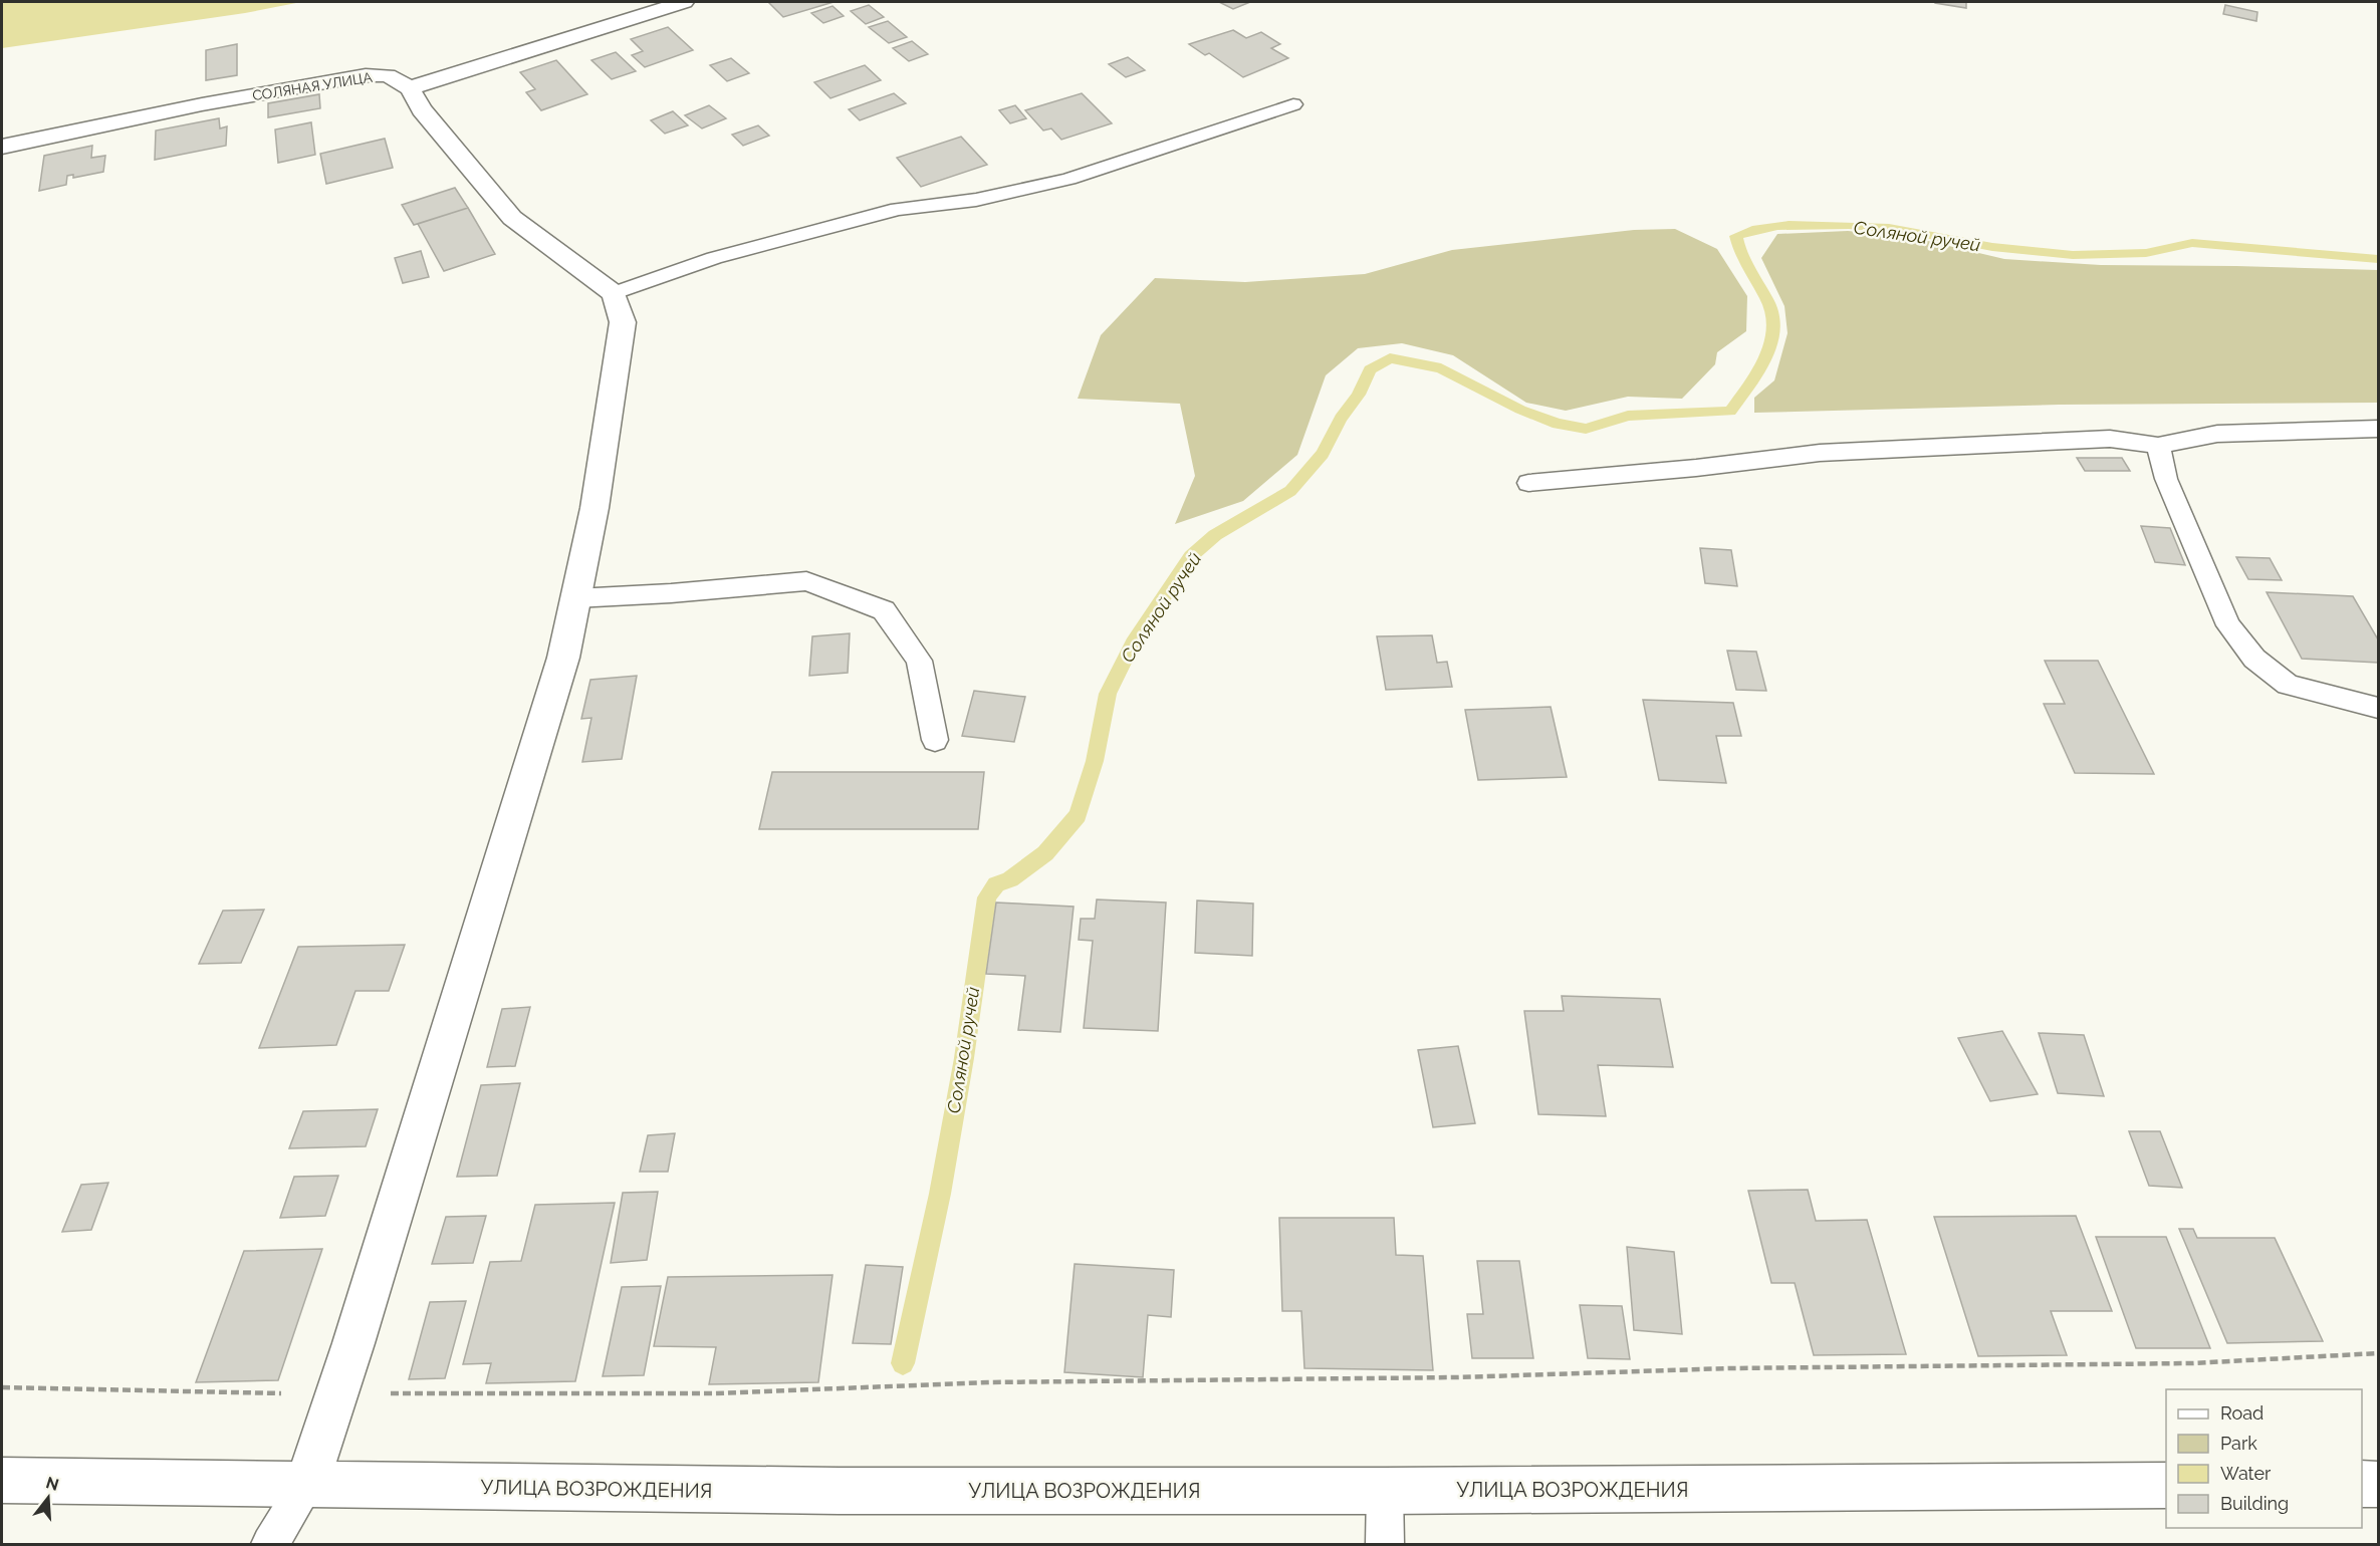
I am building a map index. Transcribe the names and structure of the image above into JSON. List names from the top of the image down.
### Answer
{
  "streets": {
    "street": ["СОЛЯНАЯ УЛИЦА", "УЛИЦА ВОЗРОЖДЕНИЯ"]
  },
  "water": ["Соляной ручей"],
  "legend": [
    "Road",
    "Park",
    "Water",
    "Building"
  ],
  "north": "top"
}
